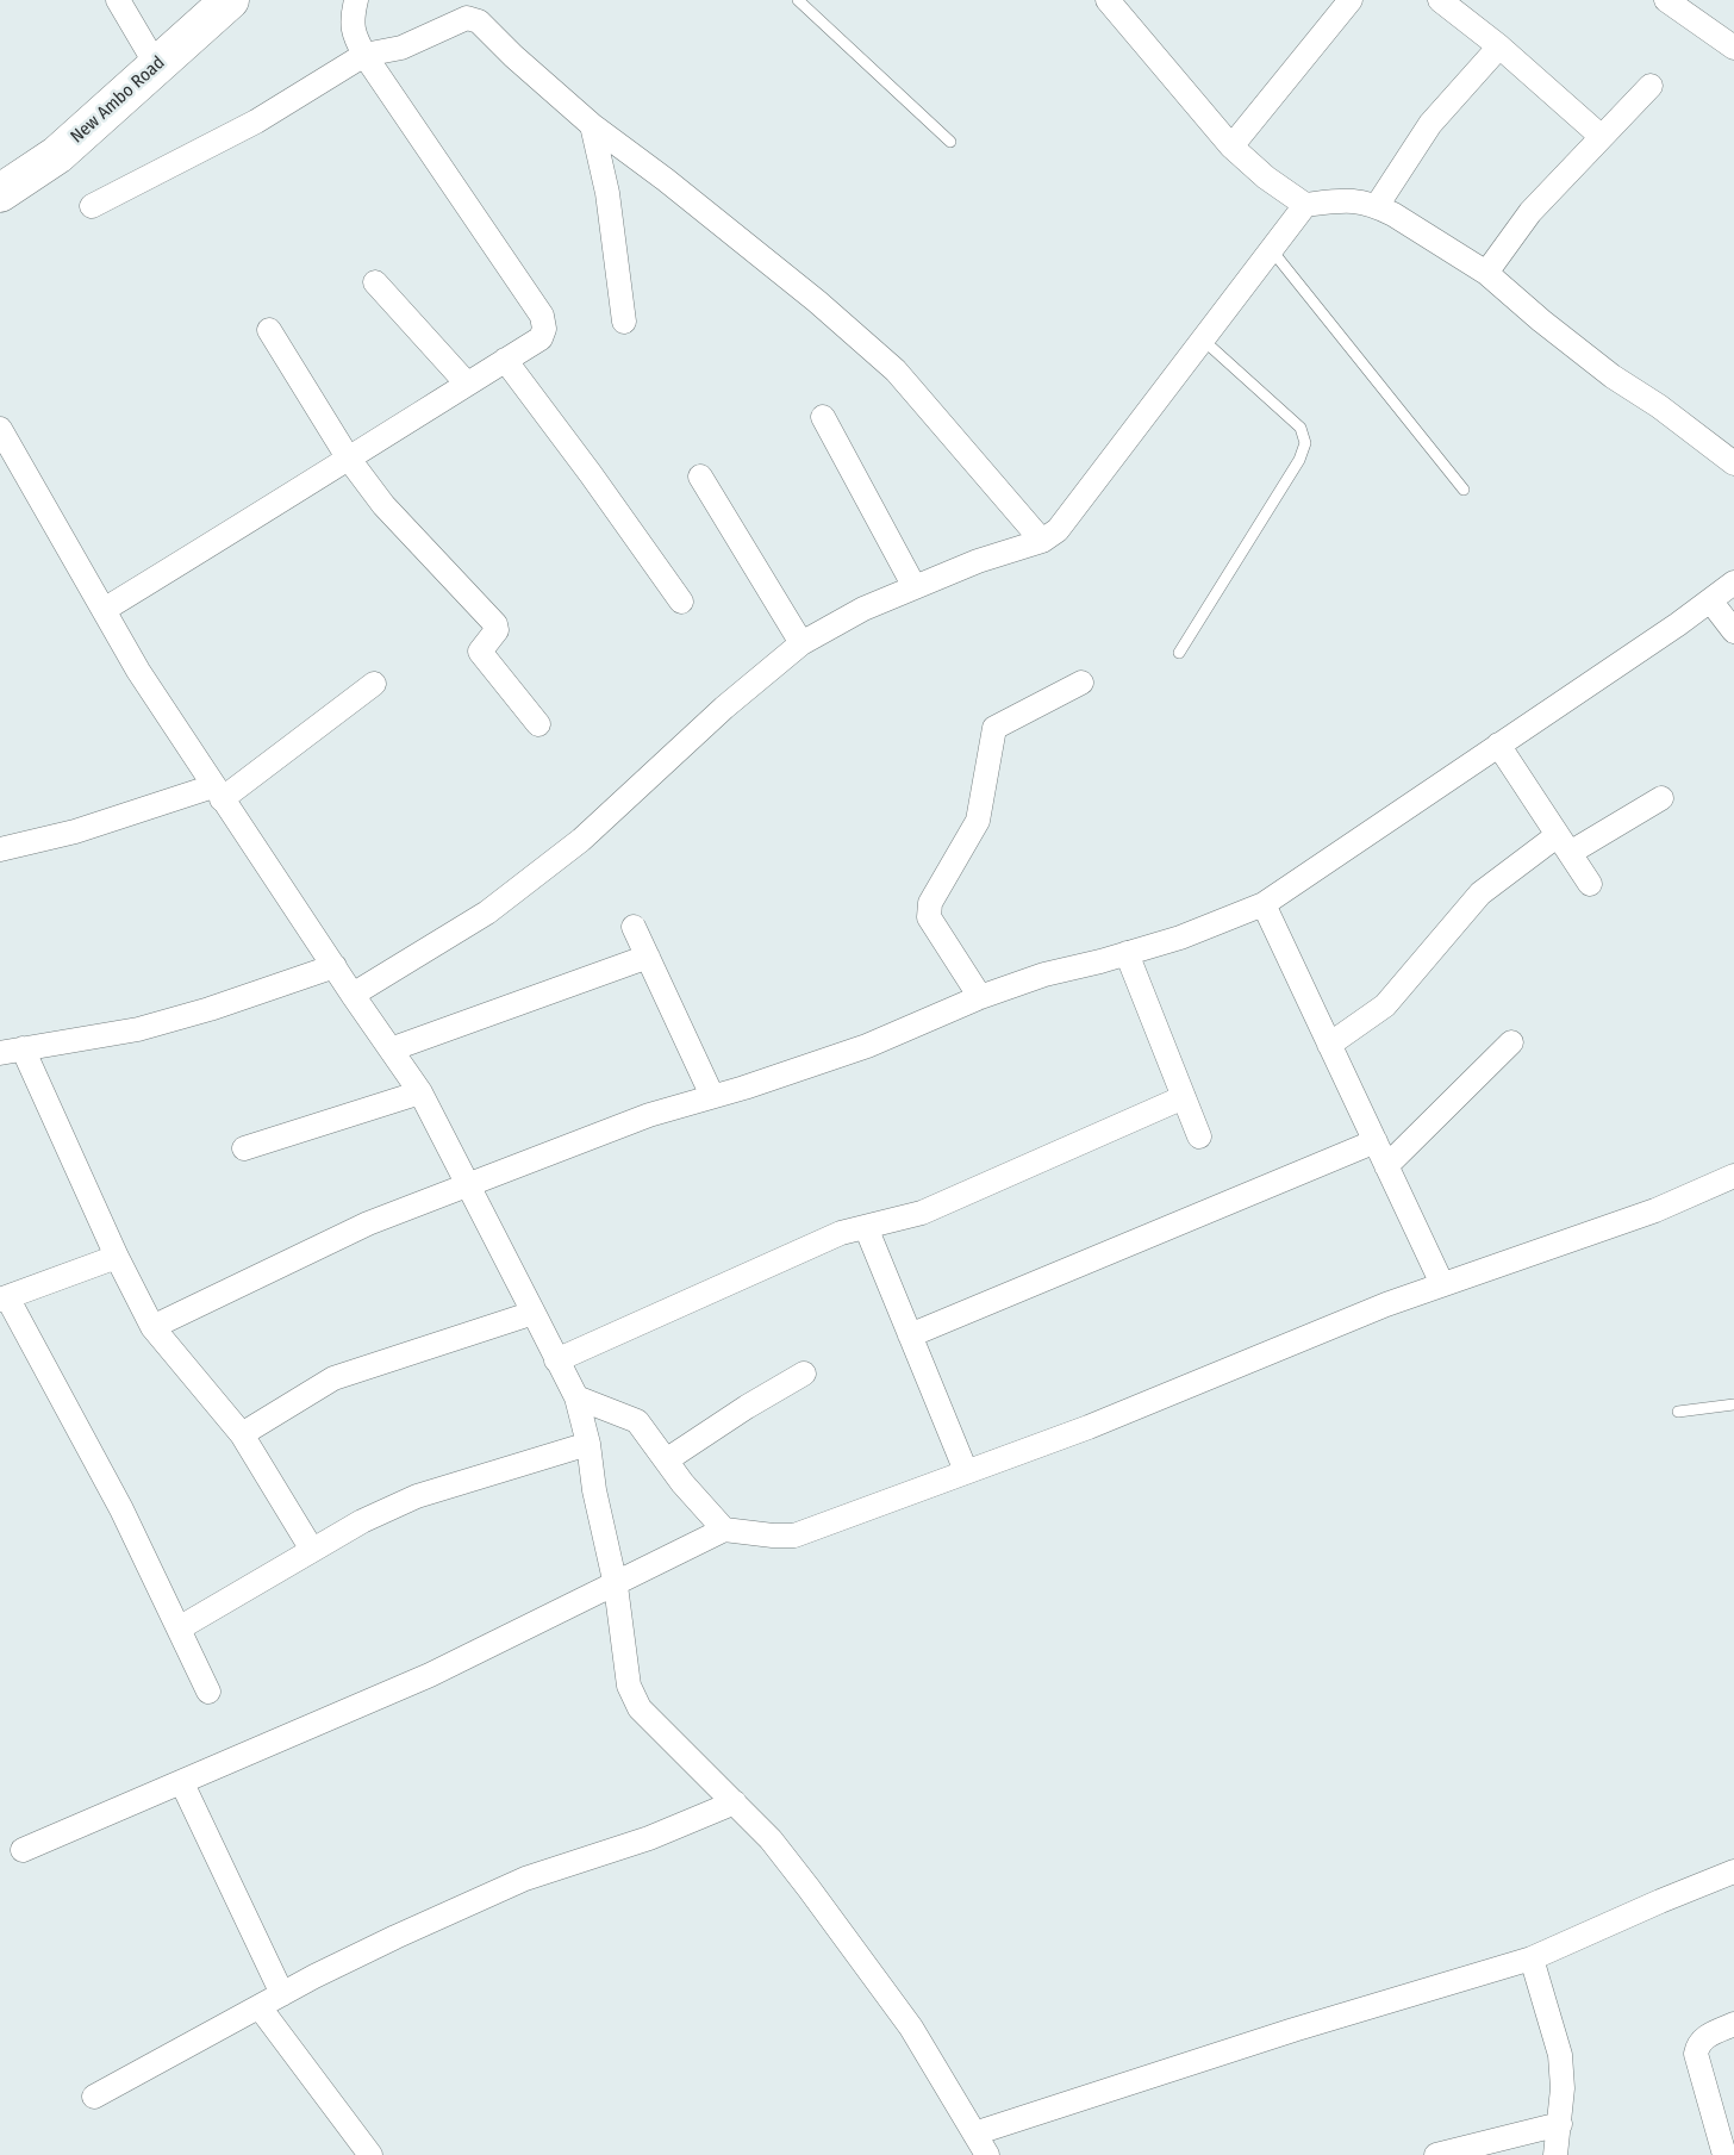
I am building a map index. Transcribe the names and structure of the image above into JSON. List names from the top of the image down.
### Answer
{
  "streets": {
    "highway": ["New Ambo Road"]
  }
}
